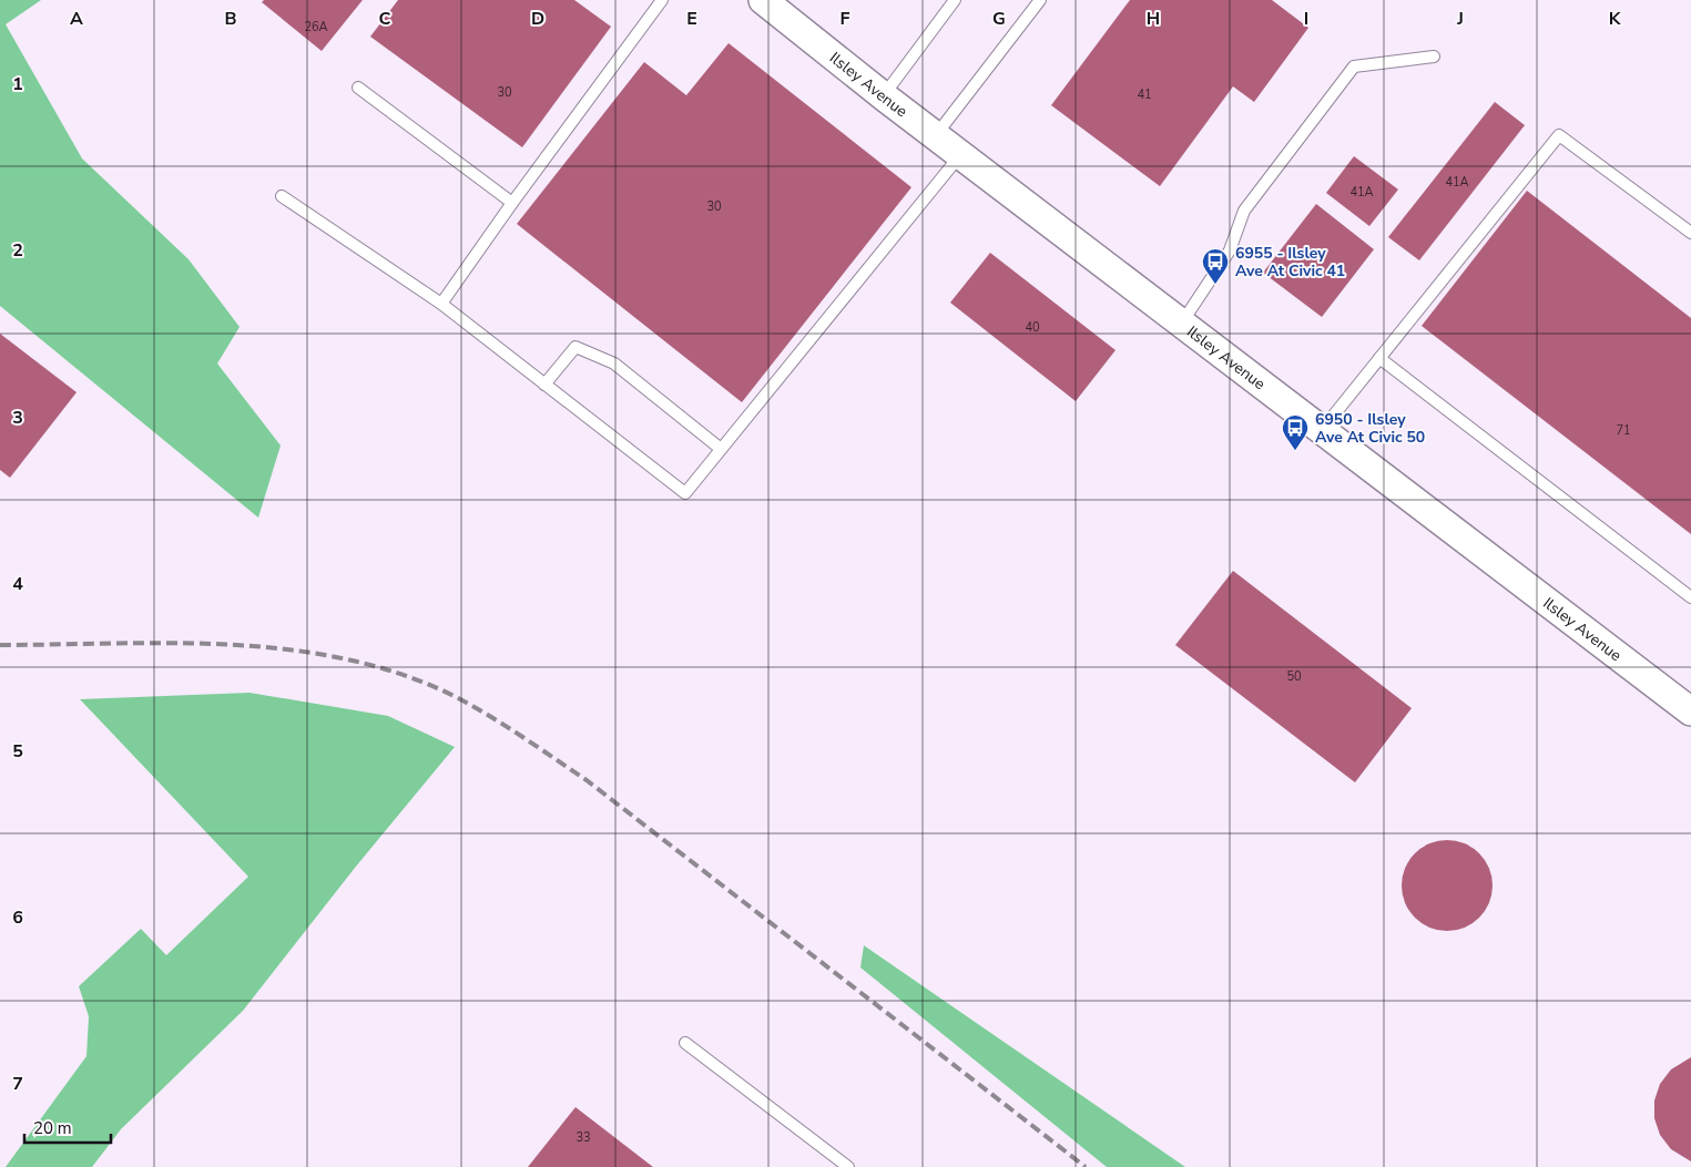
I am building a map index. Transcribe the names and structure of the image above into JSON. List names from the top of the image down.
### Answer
{
  "streets": {
    "street": ["Ilsley Avenue"]
  },
  "places": {
    "bus stop": ["6955 - Ilsley Ave At Civic 41", "6950 - Ilsley Ave At Civic 50"]
  },
  "house_numbers": [
    "26A",
    "30",
    "41",
    "41A",
    "41A",
    "30",
    "40",
    "71",
    "50",
    "33"
  ],
  "scale_bar": "20 m",
  "grid": {
    "columns": [
      "A",
      "B",
      "C",
      "D",
      "E",
      "F",
      "G",
      "H",
      "I",
      "J",
      "K"
    ],
    "rows": [
      "1",
      "2",
      "3",
      "4",
      "5",
      "6",
      "7"
    ]
  }
}
